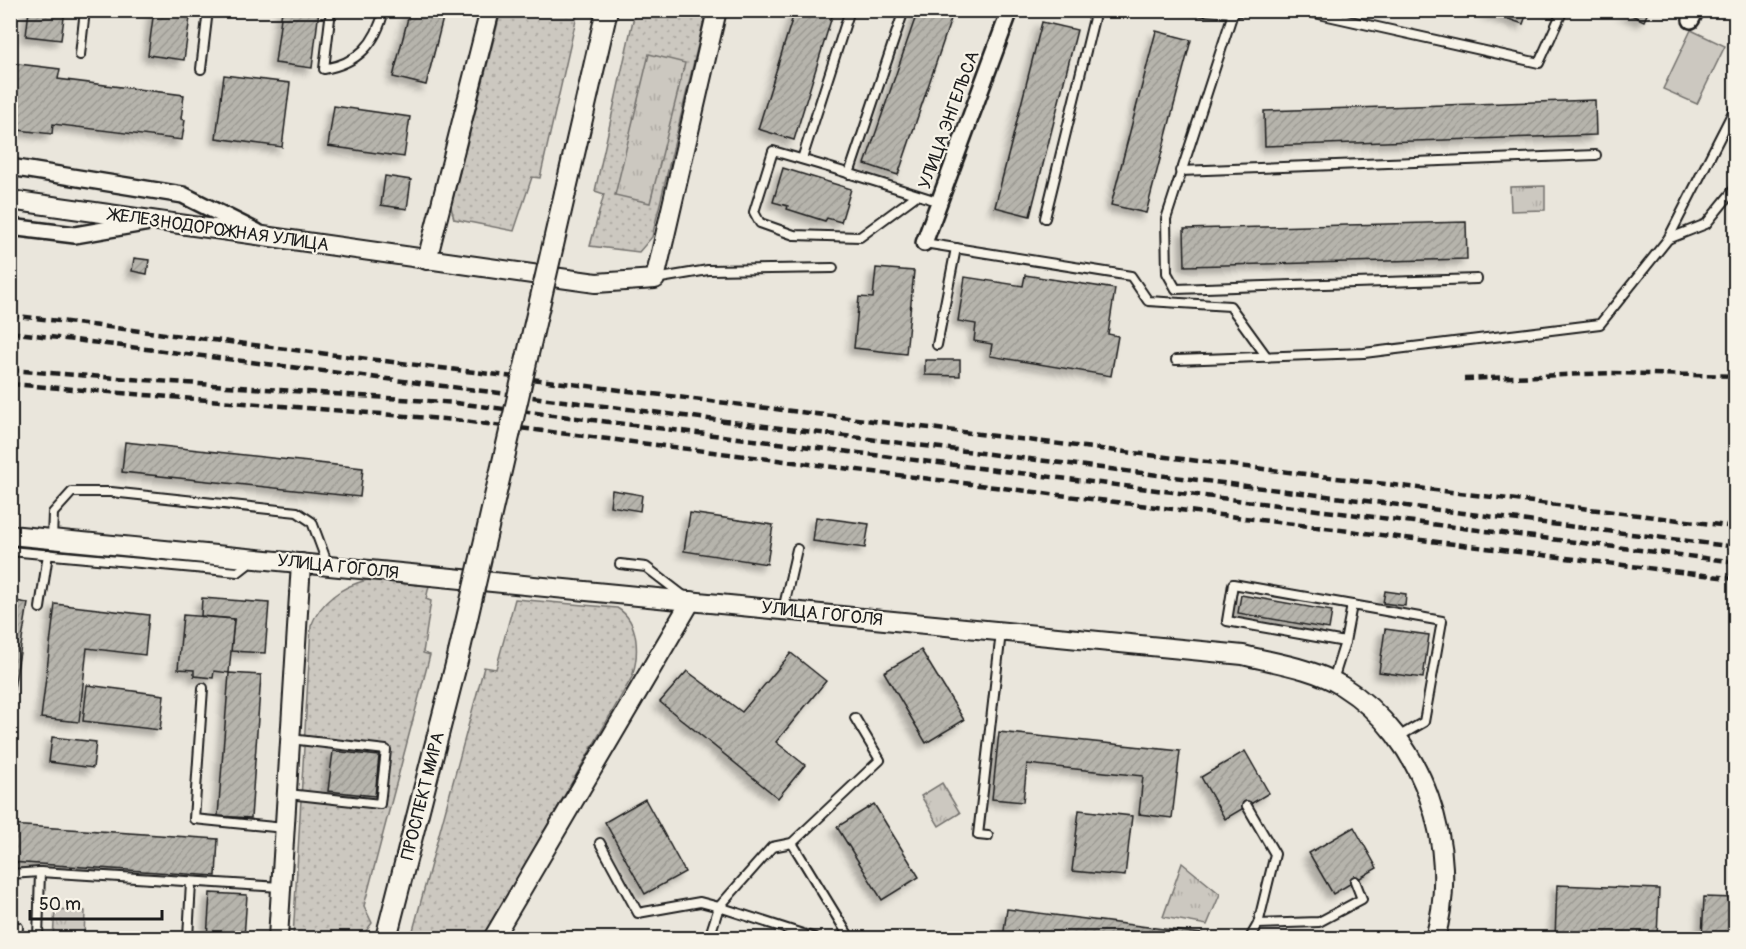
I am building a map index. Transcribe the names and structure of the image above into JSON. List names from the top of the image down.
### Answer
{
  "streets": {
    "main road": ["ПРОСПЕКТ МИРА"],
    "street": ["УЛИЦА ЭНГЕЛЬСА", "ЖЕЛЕЗНОДОРОЖНАЯ УЛИЦА", "УЛИЦА ГОГОЛЯ"]
  },
  "scale_bar": "50 m"
}
